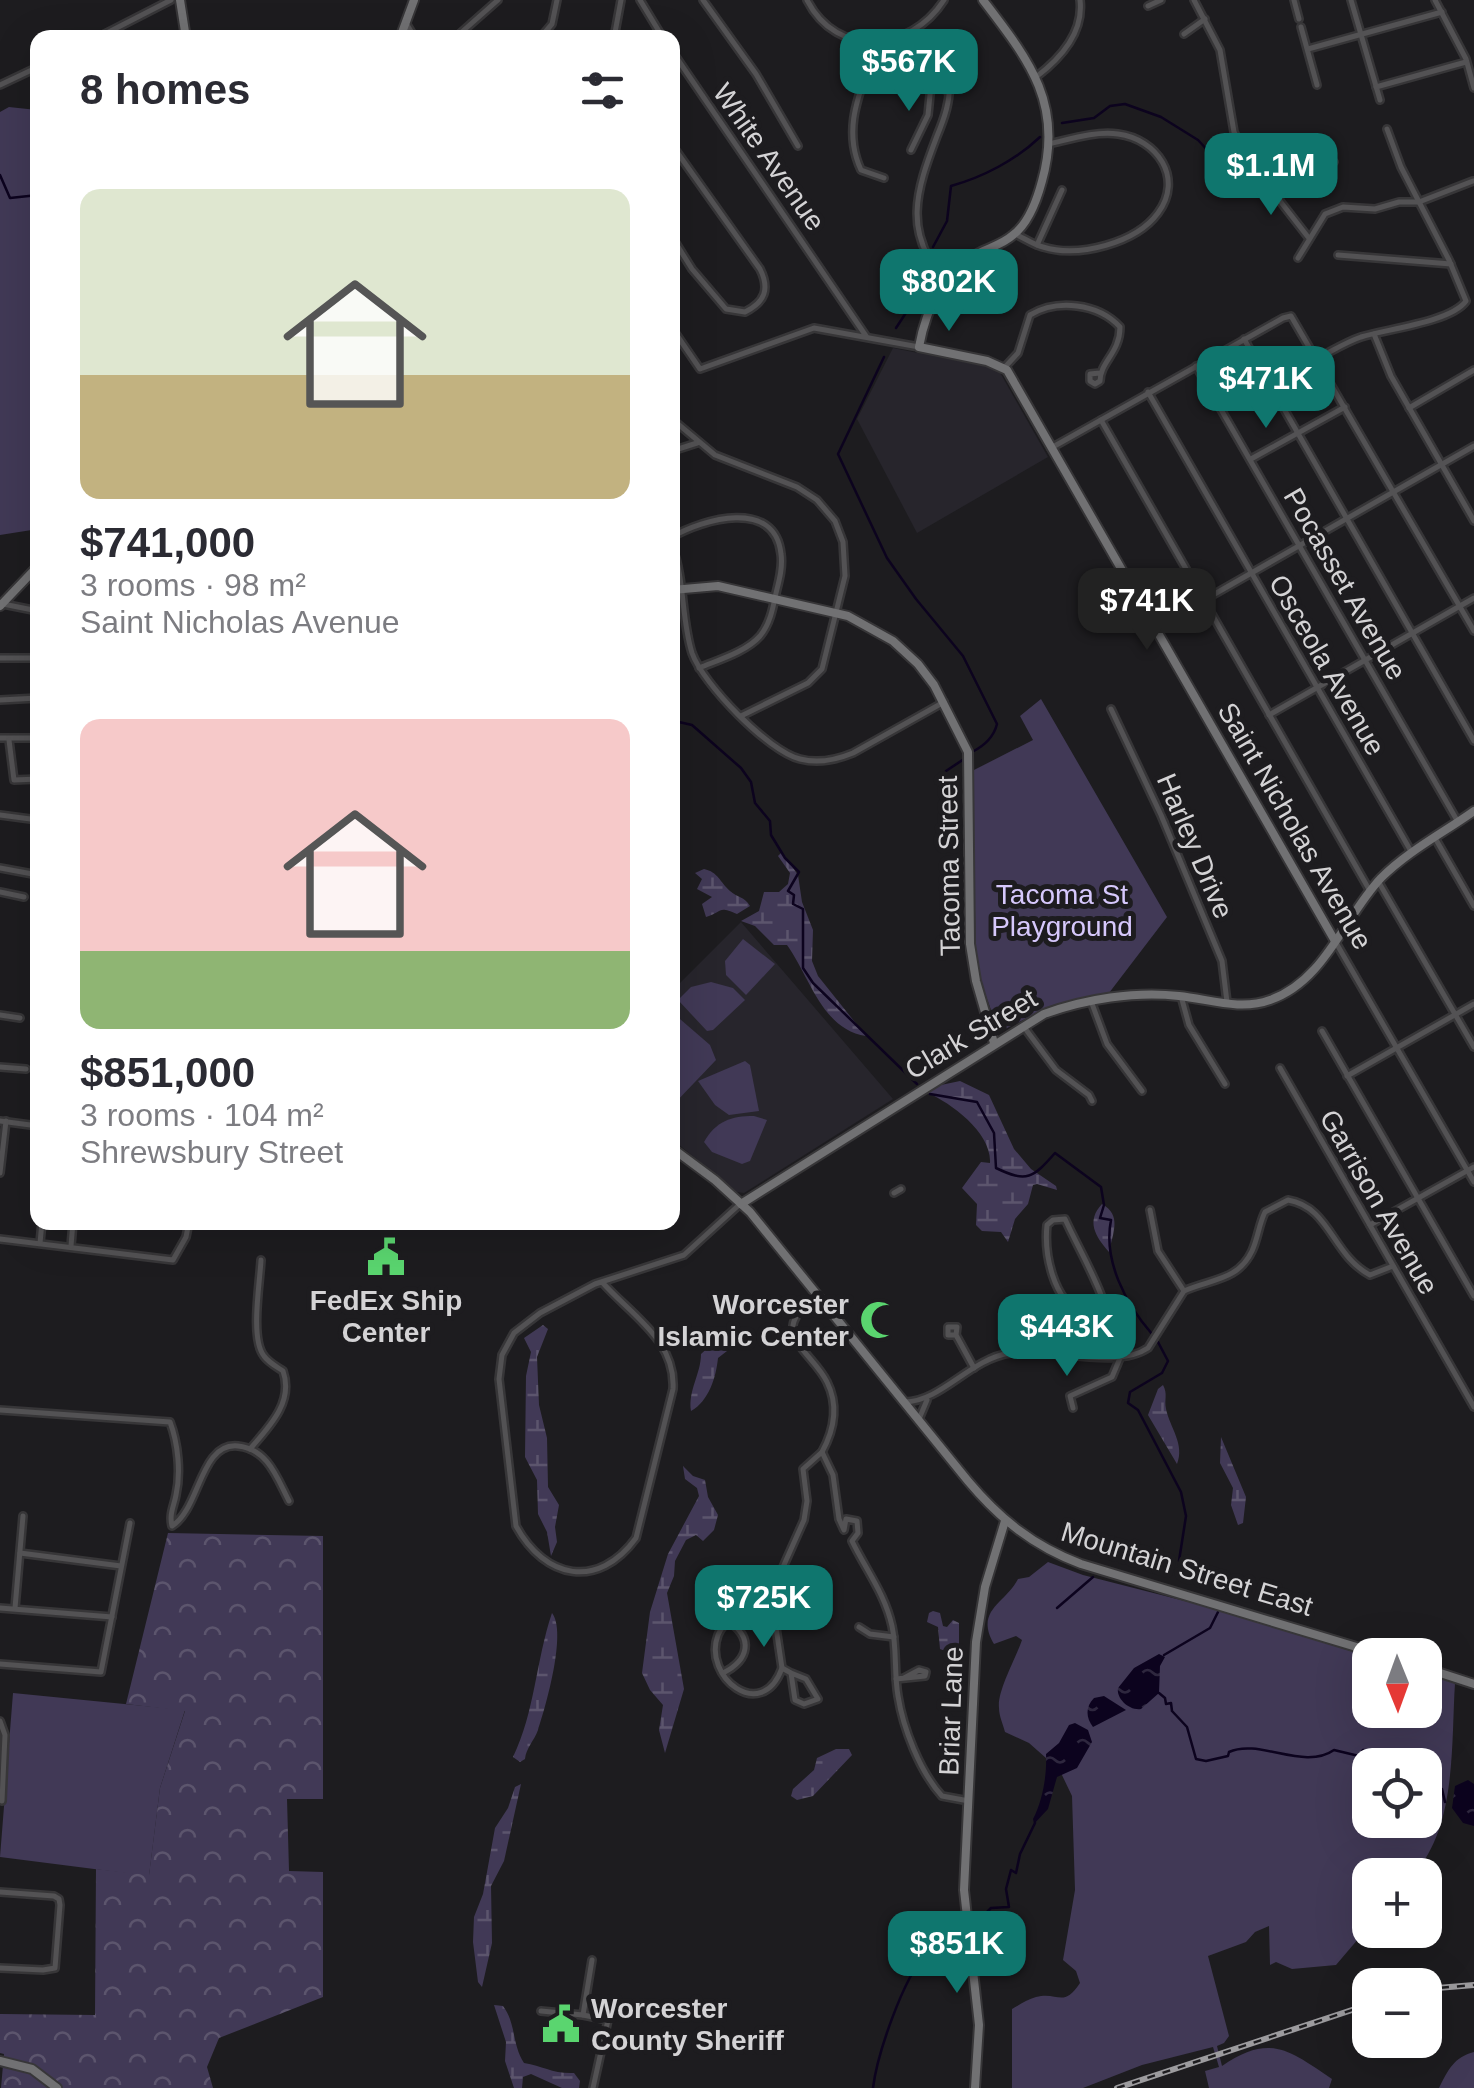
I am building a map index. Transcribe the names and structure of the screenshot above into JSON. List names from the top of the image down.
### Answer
{
  "streets": {
    "street": [
      "White Avenue",
      "Pocasset Avenue",
      "Osceola Avenue",
      "Saint Nicholas Avenue",
      "Harley Drive",
      "Tacoma Street",
      "Clark Street",
      "Garrison Avenue",
      "Mountain Street East",
      "Briar Lane"
    ]
  },
  "crossings": [
    ["Pocasset Avenue", "Clark Street"],
    ["Osceola Avenue", "Clark Street"],
    ["Saint Nicholas Avenue", "Clark Street"],
    ["Harley Drive", "Clark Street"],
    ["Tacoma Street", "Clark Street"],
    ["Clark Street", "Mountain Street East"],
    ["Mountain Street East", "Briar Lane"]
  ],
  "parks": ["Tacoma St Playground"],
  "places": {
    "public building": ["FedEx Ship Center", "Worcester County Sheriff"],
    "mosque": ["Worcester Islamic Center"]
  },
  "north": "bottom",
  "page": {
    "price": [
      "$567K",
      "$1.1M",
      "$802K",
      "$471K",
      "$741K",
      "$443K",
      "$725K",
      "$851K"
    ],
    "heading": "8 homes",
    "list": [
      {
        "name": "$741,000",
        "note": "3 rooms · 98 m² · Saint Nicholas Avenue"
      },
      {
        "name": "$851,000",
        "note": "3 rooms · 104 m² · Shrewsbury Street"
      }
    ],
    "map_buttons": ["+", "−"]
  }
}
